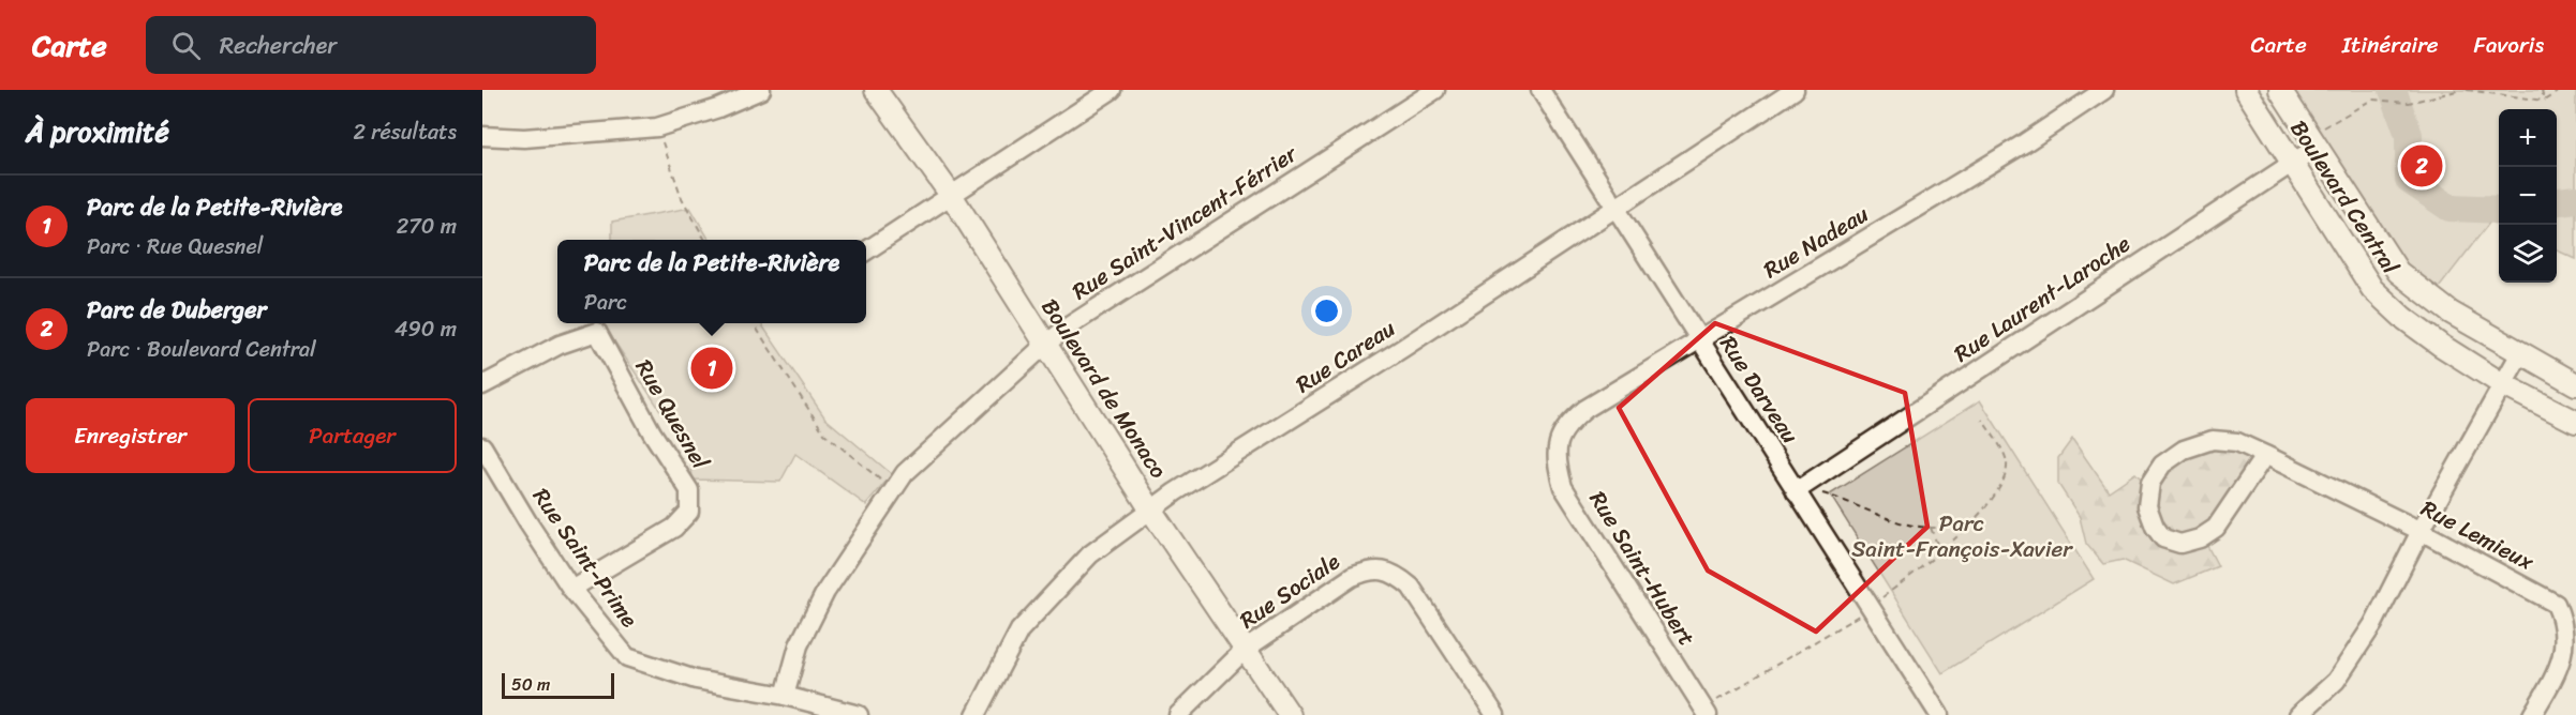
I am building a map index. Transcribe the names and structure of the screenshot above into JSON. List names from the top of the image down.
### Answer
{
  "streets": {
    "street": [
      "Boulevard Central",
      "Rue Saint-Vincent-Férrier",
      "Rue Nadeau",
      "Rue Laurent-Laroche",
      "Rue Careau",
      "Boulevard de Monaco",
      "Rue Darveau",
      "Rue Quesnel",
      "Rue Lemieux",
      "Rue Saint-Prime",
      "Rue Saint-Hubert",
      "Rue Sociale"
    ]
  },
  "crossings": [
    ["Boulevard Central", "Rue Laurent-Laroche"],
    ["Rue Saint-Vincent-Férrier", "Boulevard de Monaco"],
    ["Rue Saint-Vincent-Férrier", "Rue Saint-Prime"],
    ["Rue Nadeau", "Rue Darveau"],
    ["Rue Nadeau", "Rue Saint-Hubert"],
    ["Rue Laurent-Laroche", "Rue Darveau"],
    ["Rue Careau", "Boulevard de Monaco"],
    ["Rue Careau", "Rue Darveau"],
    ["Boulevard de Monaco", "Rue Sociale"],
    ["Rue Quesnel", "Rue Saint-Prime"]
  ],
  "parks": ["Parc Saint-François-Xavier"],
  "scale_bar": "50 m",
  "page": {
    "header": "Carte",
    "search": "Rechercher",
    "nav": ["Carte", "Itinéraire", "Favoris"],
    "heading": ["À proximité", "2 résultats"],
    "map_buttons": ["+", "−"],
    "pins": ["2", "1"],
    "list": [
      {
        "mark": "1",
        "name": "Parc de la Petite-Rivière",
        "note": "Parc · Rue Quesnel",
        "value": "270 m"
      },
      {
        "mark": "2",
        "name": "Parc de Duberger",
        "note": "Parc · Boulevard Central",
        "value": "490 m"
      }
    ],
    "popup": ["Parc de la Petite-Rivière", "Parc"],
    "buttons": ["Enregistrer", "Partager"],
    "scale": "50 m"
  }
}
